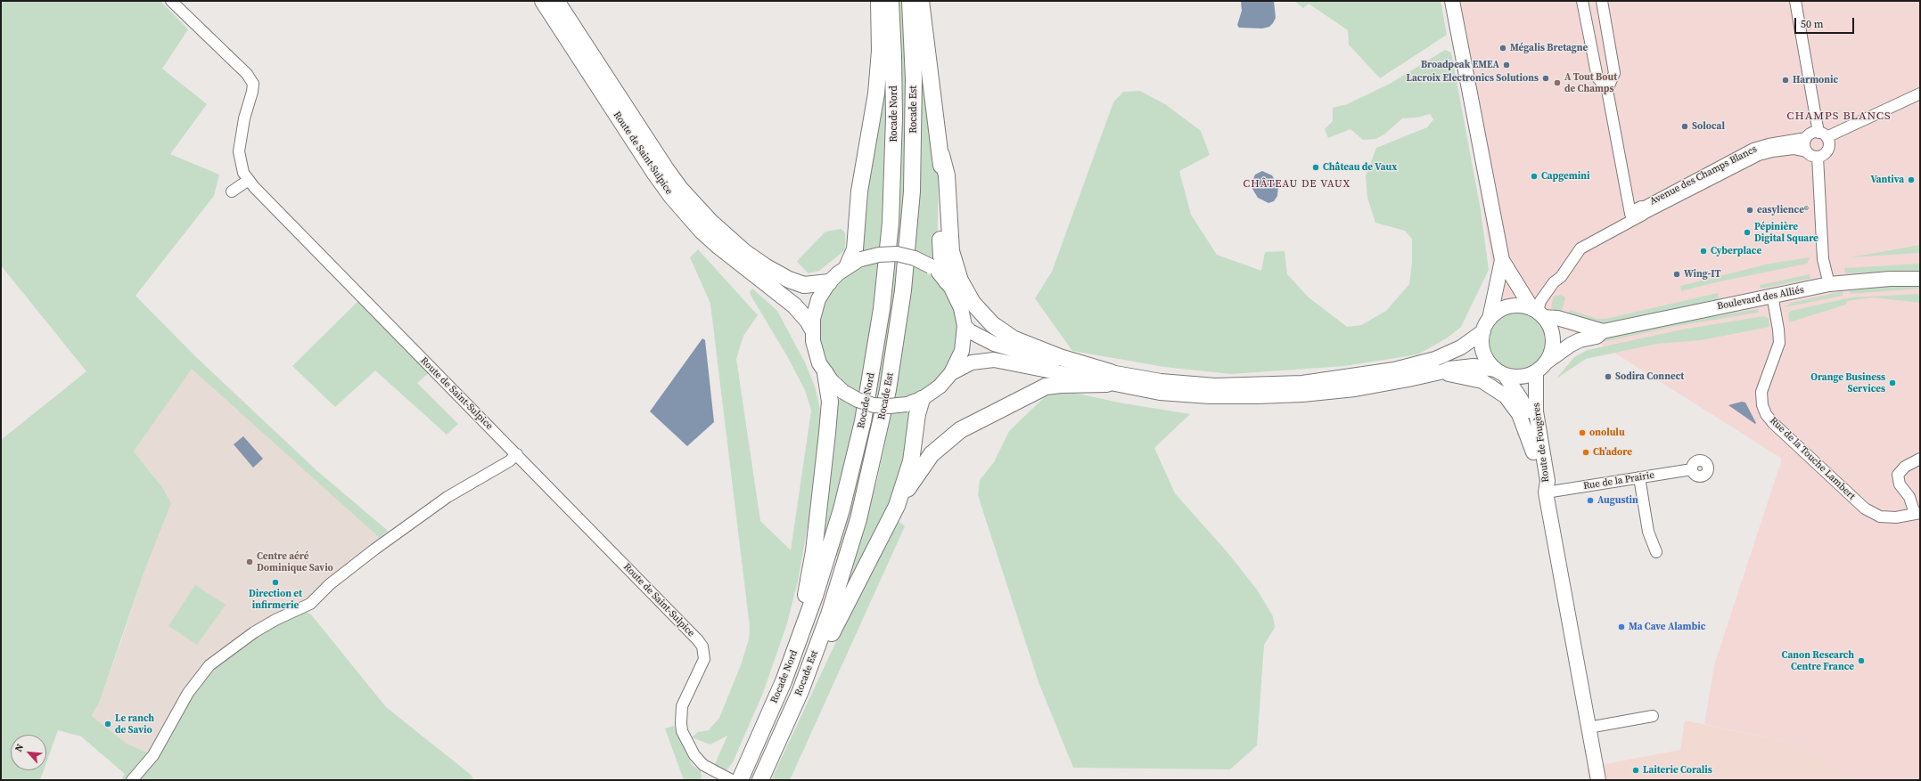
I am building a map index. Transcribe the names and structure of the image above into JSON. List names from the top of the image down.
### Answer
{
  "streets": {
    "highway": ["Rocade Est", "Rocade Nord", "Route de Saint-Sulpice"],
    "main road": ["Boulevard des Alliés", "Route de Fougères"],
    "street": ["Avenue des Champs Blancs", "Rue de la Touche Lambert", "Rue de la Prairie"]
  },
  "crossings": [
    ["Boulevard des Alliés", "Route de Fougères"],
    ["Boulevard des Alliés", "Rue de la Touche Lambert"],
    ["Route de Fougères", "Rue de la Prairie"]
  ],
  "districts": ["CHAMPS BLANCS", "CHÂTEAU DE VAUX"],
  "places": [
    "Mégalis Bretagne",
    "Broadpeak EMEA",
    "Lacroix Electronics Solutions",
    "Harmonic",
    "A Tout Bout de Champs",
    "Solocal",
    "Château de Vaux",
    "Capgemini",
    "Vantiva",
    "easylience®",
    "Pépinière Digital Square",
    "Cyberplace",
    "Wing-IT",
    "Sodira Connect",
    "Orange Business Services",
    "onolulu",
    "Ch’adore",
    "Augustin",
    "Centre aéré Dominique Savio",
    "Direction et infirmerie",
    "Ma Cave Alambic",
    "Canon Research Centre France",
    "Le ranch de Savio",
    "Laiterie Coralis"
  ],
  "scale_bar": "50 m",
  "north": "top left"
}
